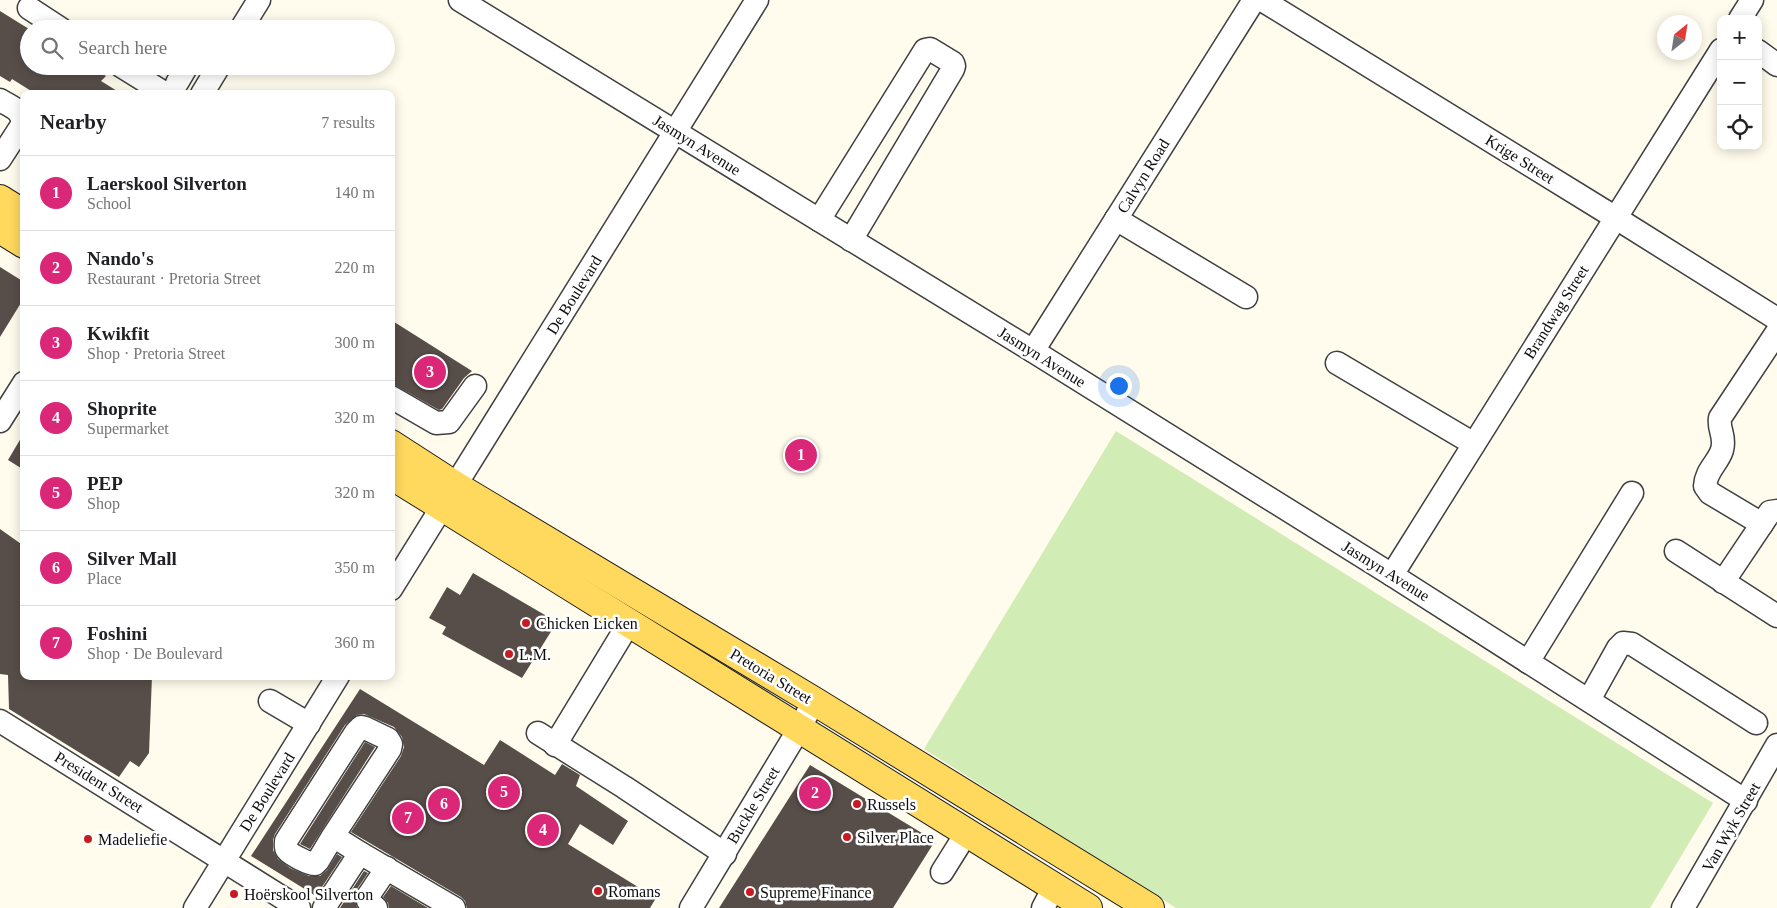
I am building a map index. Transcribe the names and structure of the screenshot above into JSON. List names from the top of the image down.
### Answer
{
  "streets": {
    "main road": ["Pretoria Street"],
    "street": [
      "Jasmyn Avenue",
      "Krige Street",
      "Calvyn Road",
      "De Boulevard",
      "Brandwag Street",
      "President Street",
      "Buckle Street",
      "Van Wyk Street"
    ]
  },
  "crossings": [
    ["Jasmyn Avenue", "Calvyn Road"],
    ["Jasmyn Avenue", "De Boulevard"],
    ["Jasmyn Avenue", "Brandwag Street"],
    ["Jasmyn Avenue", "Van Wyk Street"],
    ["Krige Street", "Brandwag Street"],
    ["De Boulevard", "Pretoria Street"],
    ["De Boulevard", "President Street"],
    ["Pretoria Street", "Buckle Street"]
  ],
  "places": [
    "Chicken Licken",
    "L.M.",
    "Russels",
    "Silver Place",
    "Madeliefie",
    "Romans",
    "Supreme Finance",
    "Hoërskool Silverton"
  ],
  "north": "top right",
  "page": {
    "map_buttons": ["+", "−"],
    "search": "Search here",
    "heading": ["Nearby", "7 results"],
    "list": [
      {
        "mark": "1",
        "name": "Laerskool Silverton",
        "note": "School",
        "value": "140 m"
      },
      {
        "mark": "2",
        "name": "Nando's",
        "note": "Restaurant · Pretoria Street",
        "value": "220 m"
      },
      {
        "mark": "3",
        "name": "Kwikfit",
        "note": "Shop · Pretoria Street",
        "value": "300 m"
      },
      {
        "mark": "4",
        "name": "Shoprite",
        "note": "Supermarket",
        "value": "320 m"
      },
      {
        "mark": "5",
        "name": "PEP",
        "note": "Shop",
        "value": "320 m"
      },
      {
        "mark": "6",
        "name": "Silver Mall",
        "note": "Place",
        "value": "350 m"
      },
      {
        "mark": "7",
        "name": "Foshini",
        "note": "Shop · De Boulevard",
        "value": "360 m"
      }
    ],
    "pins": [
      "3",
      "1",
      "5",
      "2",
      "6",
      "7",
      "4"
    ]
  }
}
